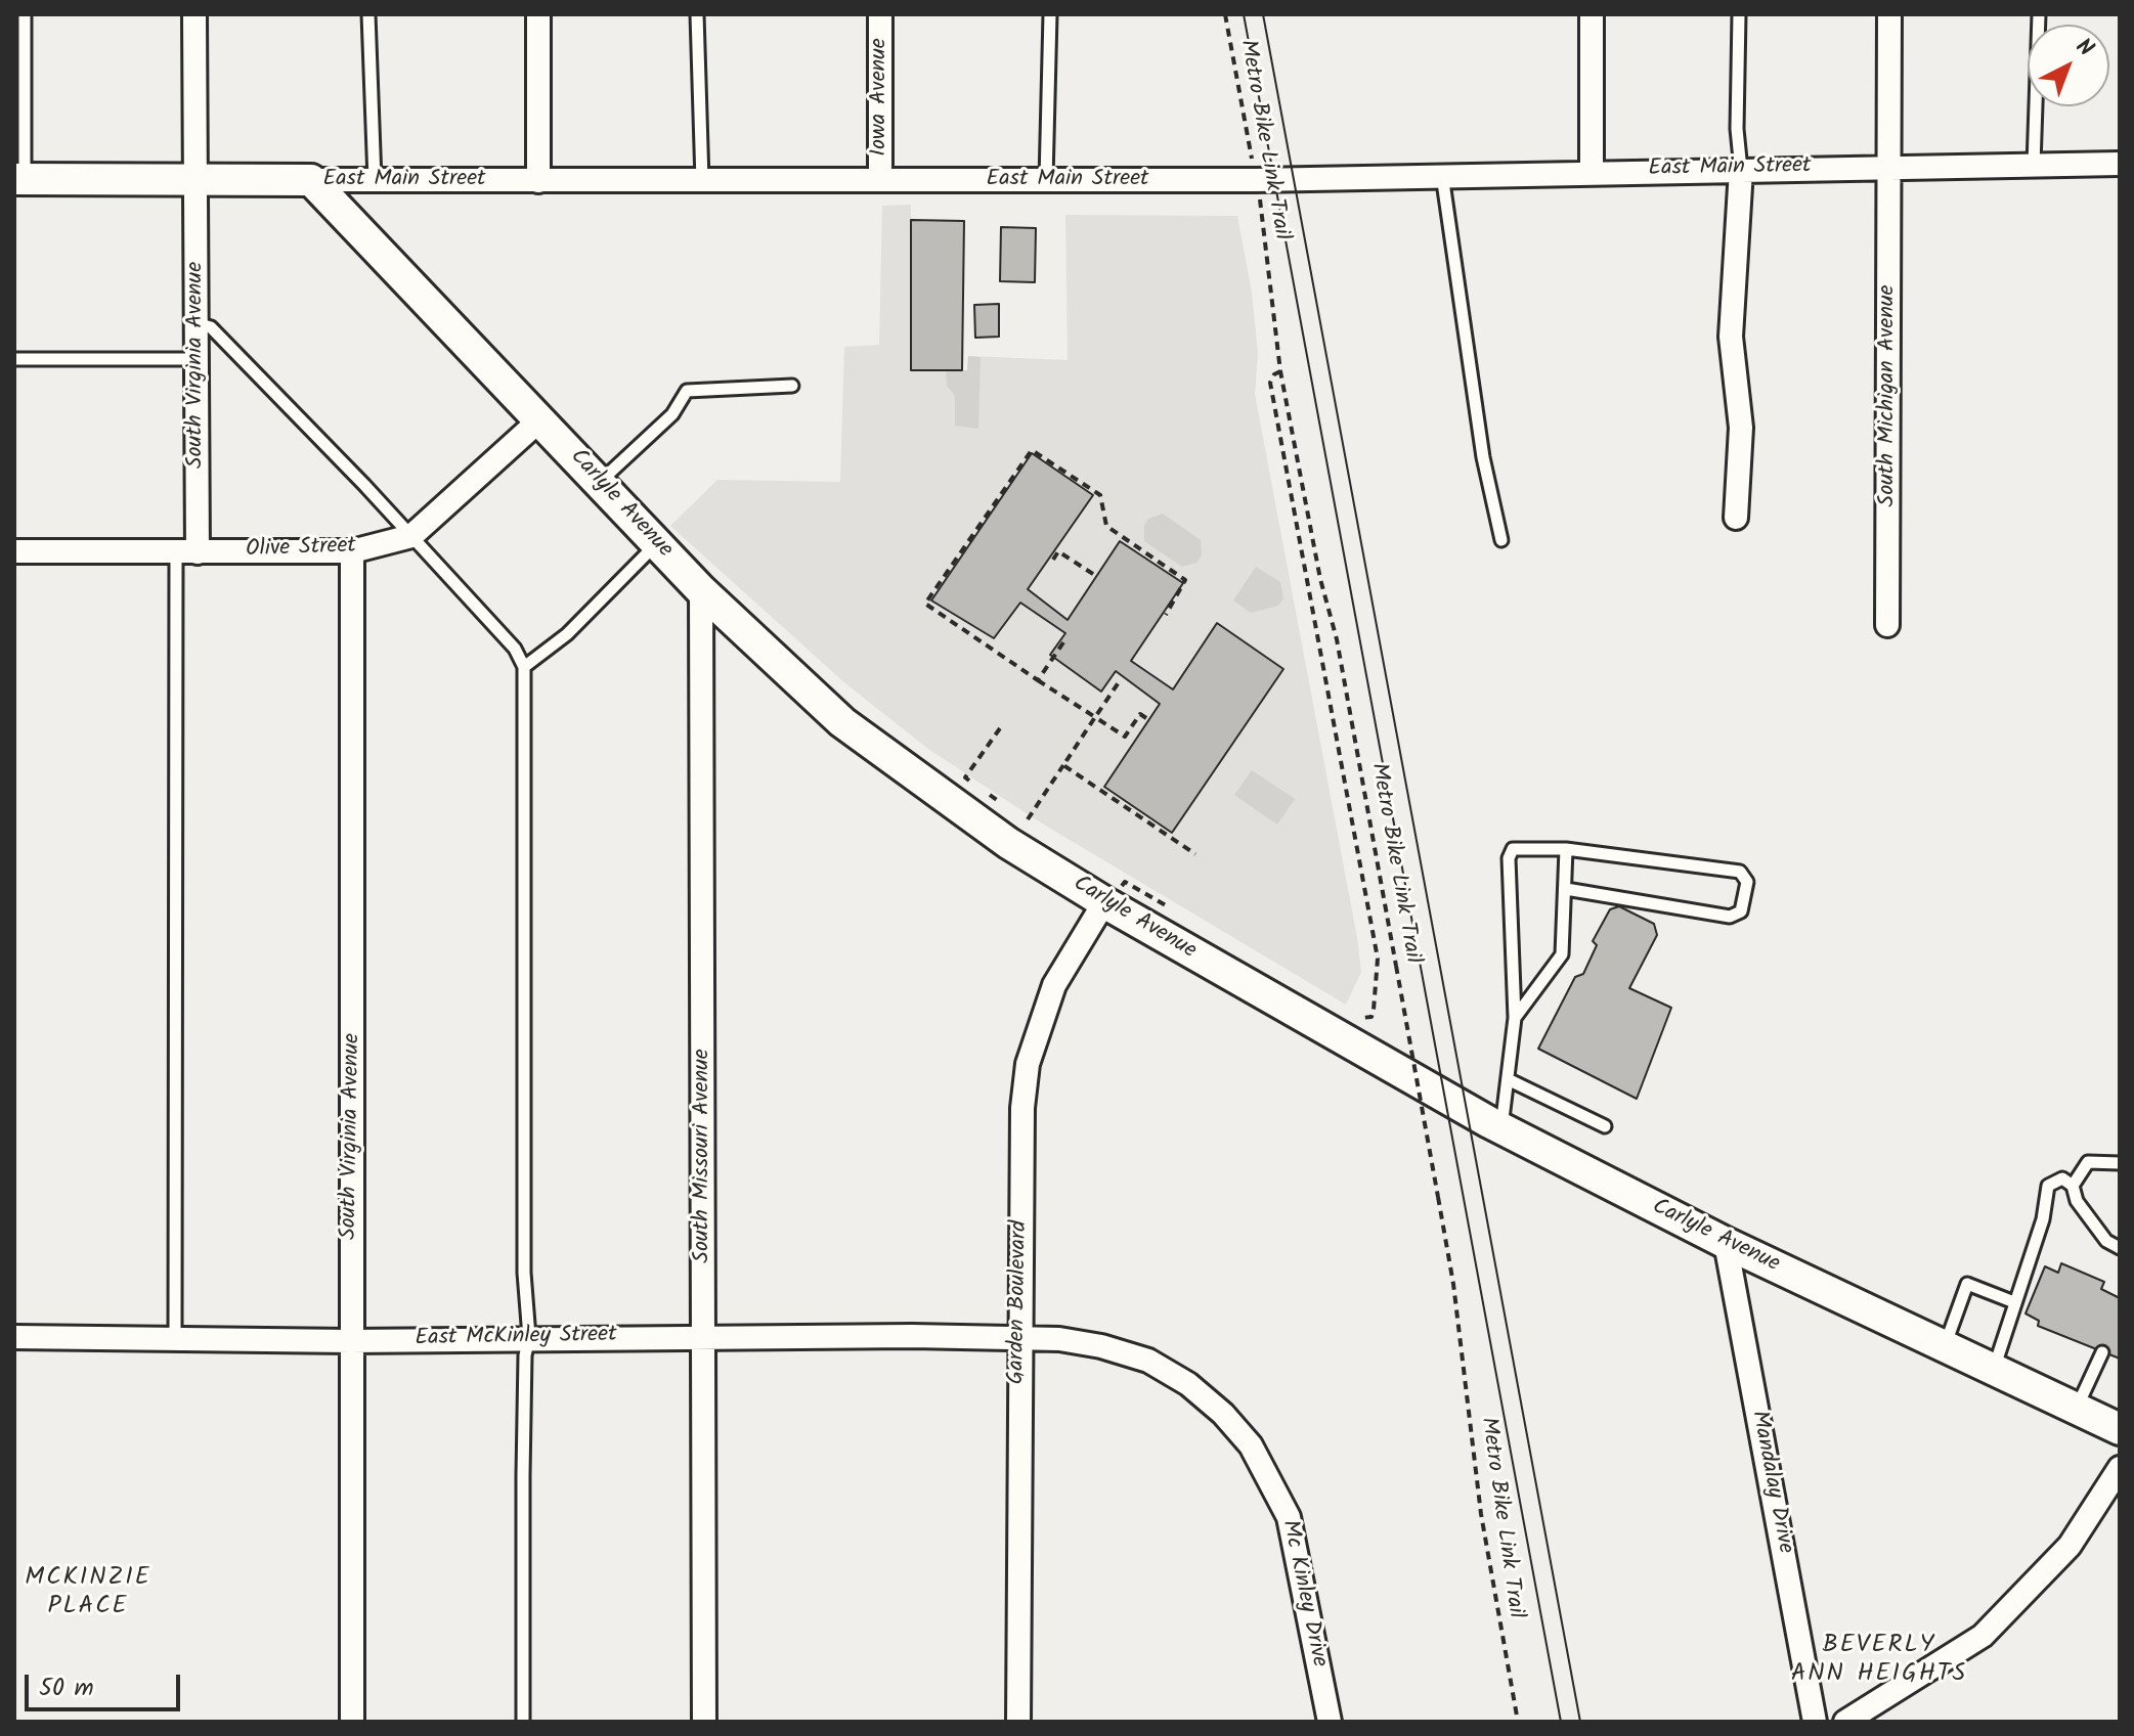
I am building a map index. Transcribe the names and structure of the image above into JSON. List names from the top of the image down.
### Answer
{
  "streets": {
    "main road": ["East Main Street", "Carlyle Avenue"],
    "street": [
      "Iowa Avenue",
      "South Virginia Avenue",
      "South Michigan Avenue",
      "Olive Street",
      "South Missouri Avenue",
      "Garden Boulevard",
      "East McKinley Street",
      "Mandalay Drive",
      "Mc Kinley Drive"
    ],
    "path": ["Metro Bike Link Trail"]
  },
  "crossings": [
    ["Iowa Avenue", "East Main Street"],
    ["Metro Bike Link Trail", "East Main Street"],
    ["East Main Street", "South Virginia Avenue"],
    ["East Main Street", "South Michigan Avenue"],
    ["East Main Street", "Carlyle Avenue"],
    ["South Virginia Avenue", "Olive Street"],
    ["South Virginia Avenue", "East McKinley Street"],
    ["Carlyle Avenue", "Olive Street"],
    ["Carlyle Avenue", "South Missouri Avenue"],
    ["Carlyle Avenue", "Garden Boulevard"],
    ["Carlyle Avenue", "Mandalay Drive"],
    ["South Missouri Avenue", "East McKinley Street"],
    ["Garden Boulevard", "East McKinley Street"],
    ["Garden Boulevard", "Mc Kinley Drive"],
    ["East McKinley Street", "Mc Kinley Drive"]
  ],
  "districts": ["MCKINZIE PLACE", "BEVERLY ANN HEIGHTS"],
  "scale_bar": "50 m",
  "north": "top right"
}
